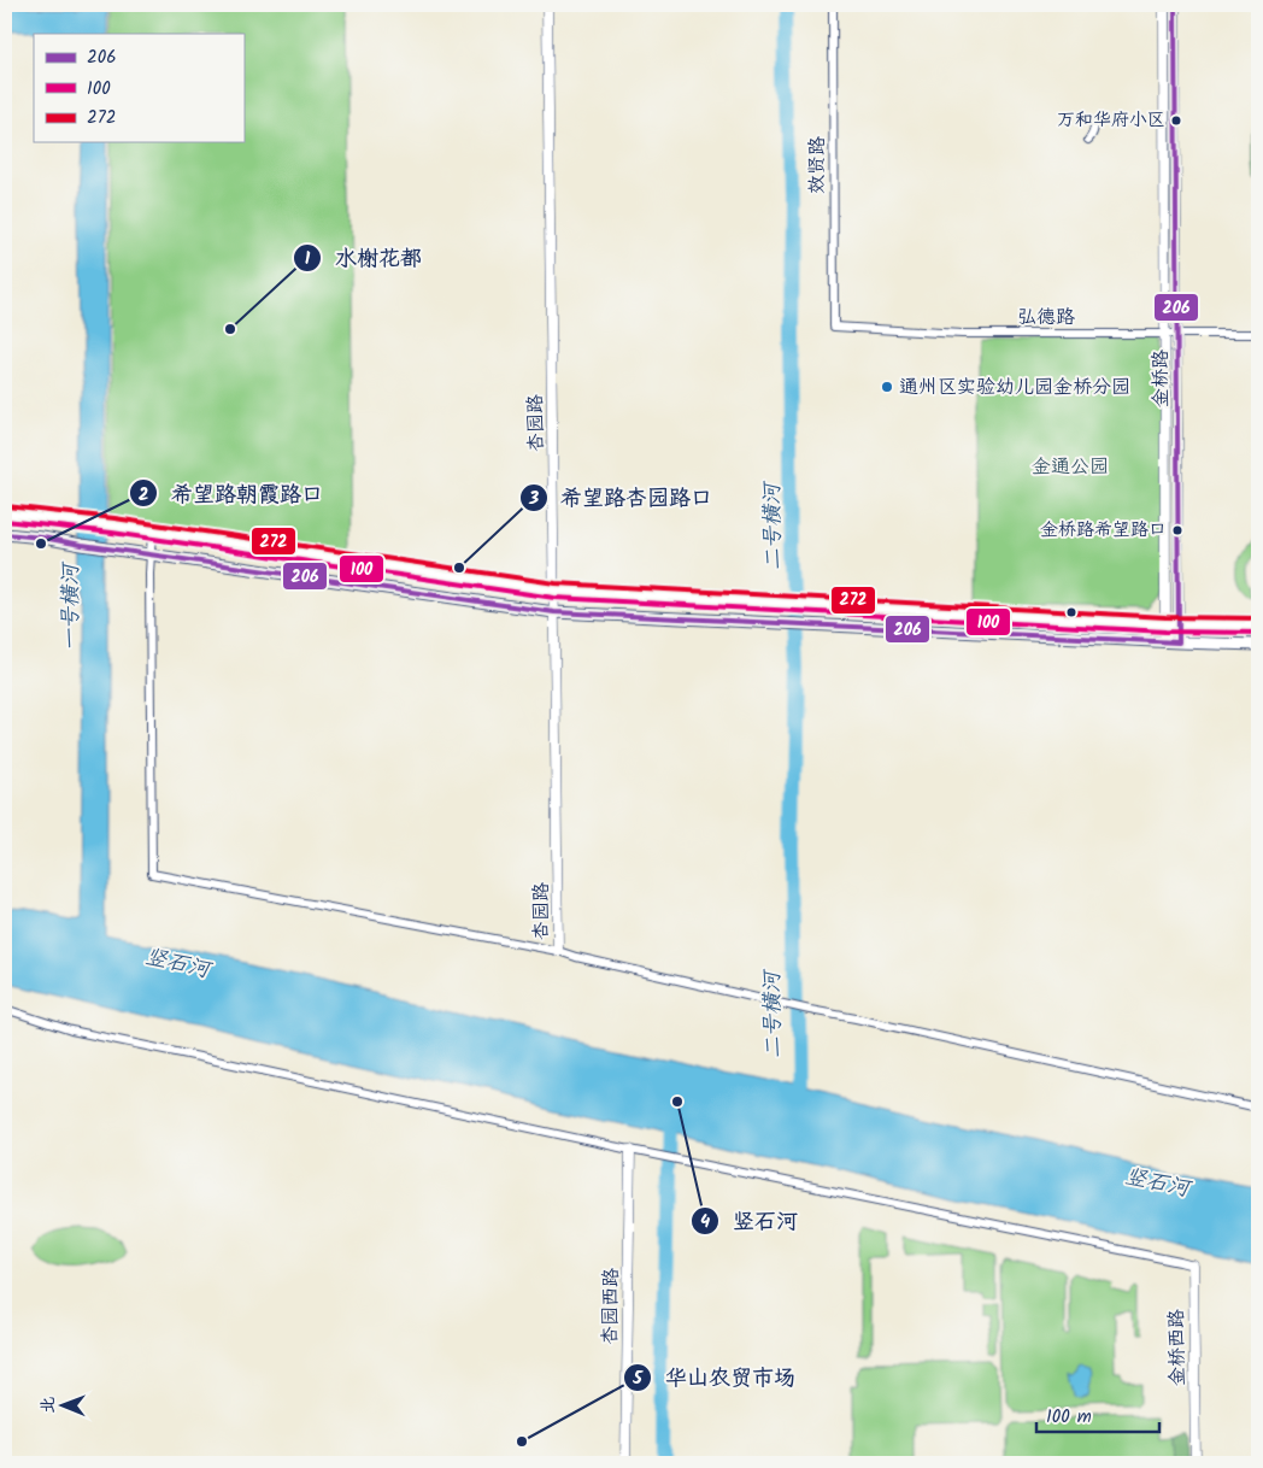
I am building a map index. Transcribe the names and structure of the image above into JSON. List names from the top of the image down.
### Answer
{
  "streets": {
    "street": [
      "效贤路",
      "弘德路",
      "金桥路",
      "杏园路",
      "杏园西路",
      "金桥西路"
    ]
  },
  "crossings": [
    ["效贤路", "弘德路"],
    ["弘德路", "金桥路"]
  ],
  "water": ["二号横河", "一号横河", "竖石河"],
  "parks": ["金通公园"],
  "places": [
    "万和华府小区",
    "水榭花都",
    "通州区实验幼儿园金桥分园",
    "金桥路希望路口",
    "希望路朝霞路口",
    "希望路杏园路口",
    "竖石河",
    "华山农贸市场"
  ],
  "lines": ["transit line 206", "transit line 272", "transit line 100"],
  "legend": ["206", "100", "272"],
  "scale_bar": "100 m",
  "north": "left"
}
